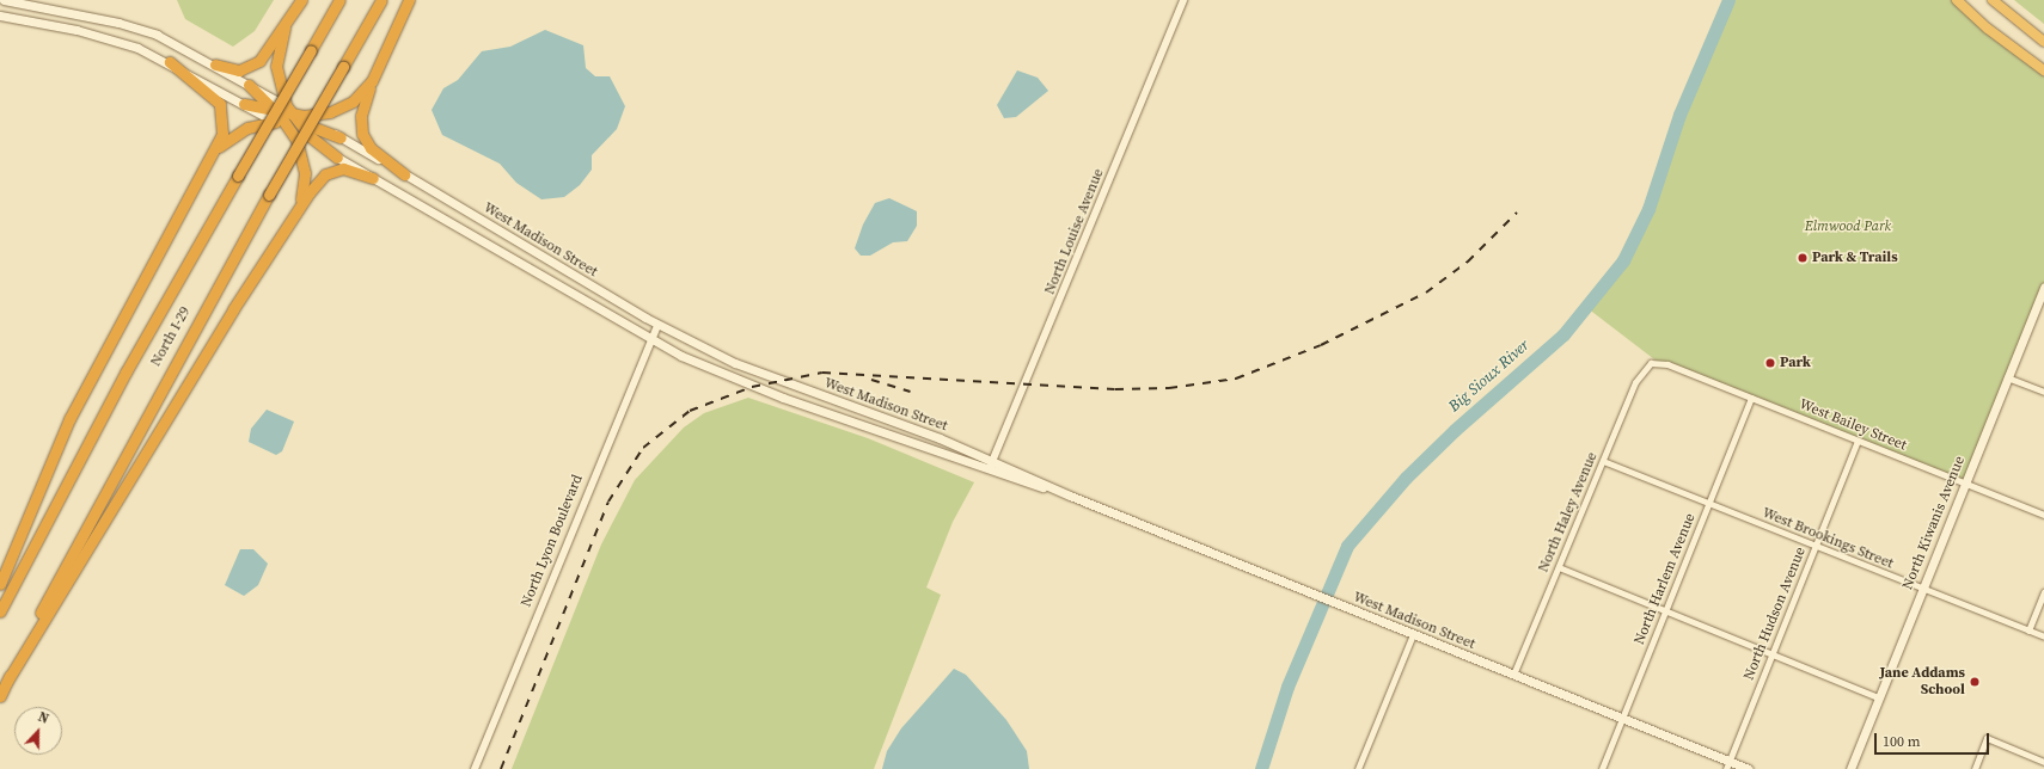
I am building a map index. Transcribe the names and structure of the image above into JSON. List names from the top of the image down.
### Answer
{
  "streets": {
    "highway": ["North I-29"],
    "main road": ["West Madison Street", "North Kiwanis Avenue"],
    "street": [
      "North Louise Avenue",
      "West Bailey Street",
      "North Haley Avenue",
      "West Brookings Street",
      "North Lyon Boulevard",
      "North Harlem Avenue",
      "North Hudson Avenue"
    ]
  },
  "crossings": [
    ["North Louise Avenue", "West Madison Street"],
    ["West Madison Street", "North Haley Avenue"],
    ["West Madison Street", "North Lyon Boulevard"],
    ["West Madison Street", "North Harlem Avenue"],
    ["West Madison Street", "North Hudson Avenue"],
    ["West Bailey Street", "North Haley Avenue"],
    ["West Bailey Street", "North Kiwanis Avenue"],
    ["West Bailey Street", "North Harlem Avenue"],
    ["West Bailey Street", "North Hudson Avenue"],
    ["North Haley Avenue", "West Brookings Street"],
    ["North Kiwanis Avenue", "West Brookings Street"],
    ["West Brookings Street", "North Harlem Avenue"],
    ["West Brookings Street", "North Hudson Avenue"]
  ],
  "water": ["Big Sioux River"],
  "parks": ["Elmwood Park"],
  "places": ["Park & Trails", "Park", "Jane Addams School"],
  "scale_bar": "100 m",
  "north": "top"
}
